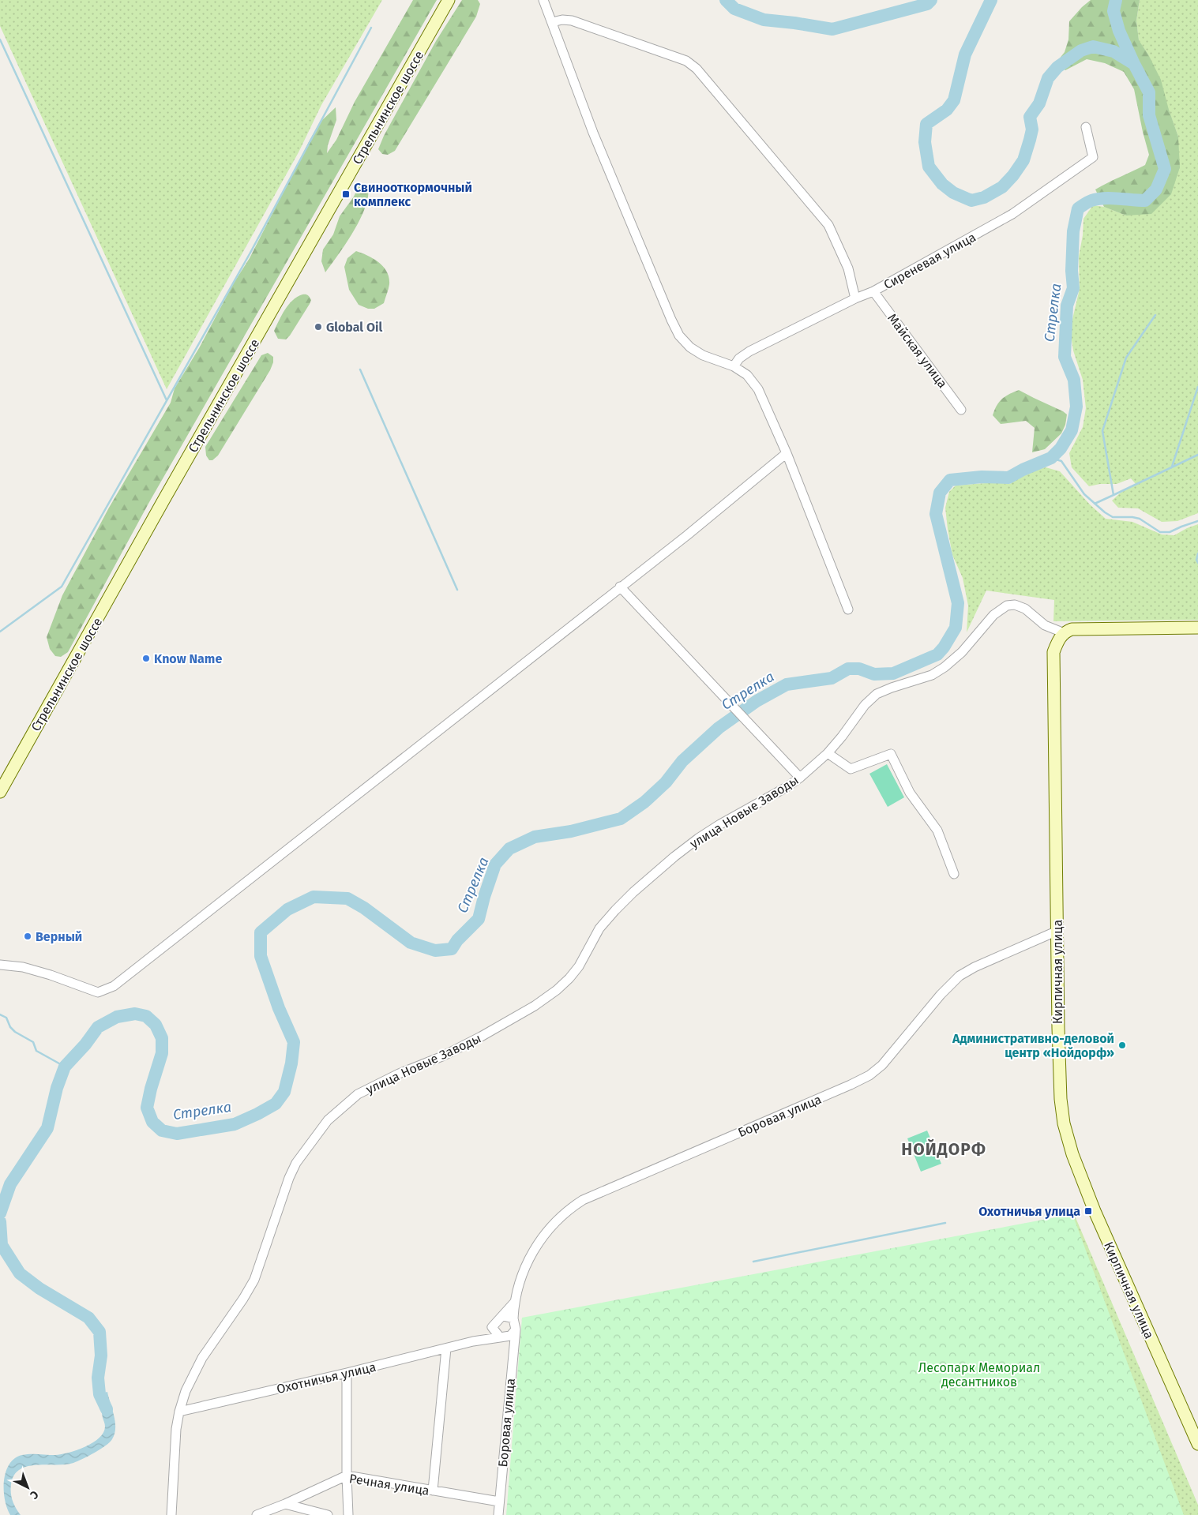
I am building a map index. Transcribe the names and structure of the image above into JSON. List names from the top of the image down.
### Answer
{
  "streets": {
    "street": [
      "Стрельнинское шоссе",
      "Сиреневая улица",
      "Майская улица",
      "улица Новые Заводы",
      "Кирпичная улица",
      "Боровая улица",
      "Охотничья улица",
      "Речная улица"
    ]
  },
  "crossings": [
    ["Сиреневая улица", "Майская улица"],
    ["улица Новые Заводы", "Кирпичная улица"],
    ["улица Новые Заводы", "Охотничья улица"],
    ["Кирпичная улица", "Боровая улица"],
    ["Боровая улица", "Охотничья улица"],
    ["Боровая улица", "Речная улица"]
  ],
  "districts": ["НОЙДОРФ"],
  "water": ["Стрелка"],
  "parks": ["Лесопарк Мемориал десантников"],
  "places": {
    "transit": ["Свинооткормочный комплекс", "Охотничья улица"],
    "other": [
      "Global Oil",
      "Know Name",
      "Верный",
      "Административно-деловой центр «Нойдорф»"
    ]
  },
  "north": "bottom right"
}
